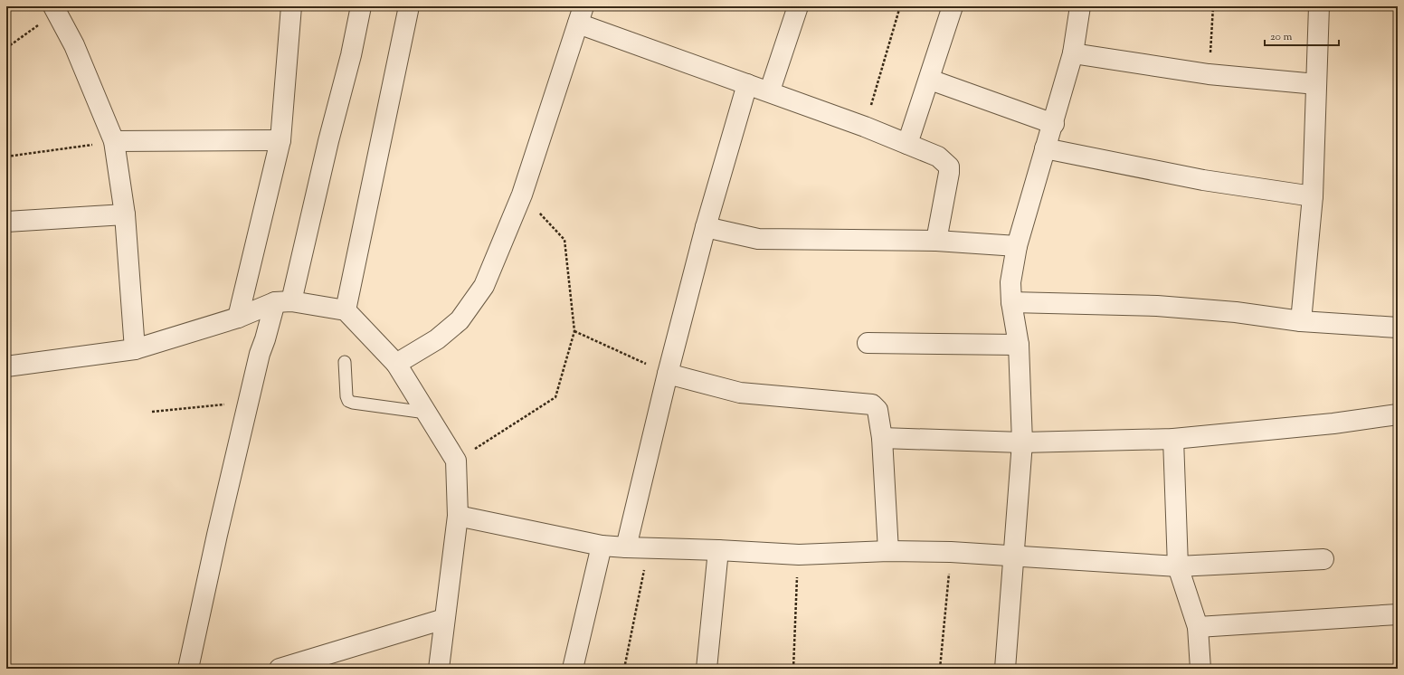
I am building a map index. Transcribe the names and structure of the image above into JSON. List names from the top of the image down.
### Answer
{
  "scale_bar": "20 m"
}
